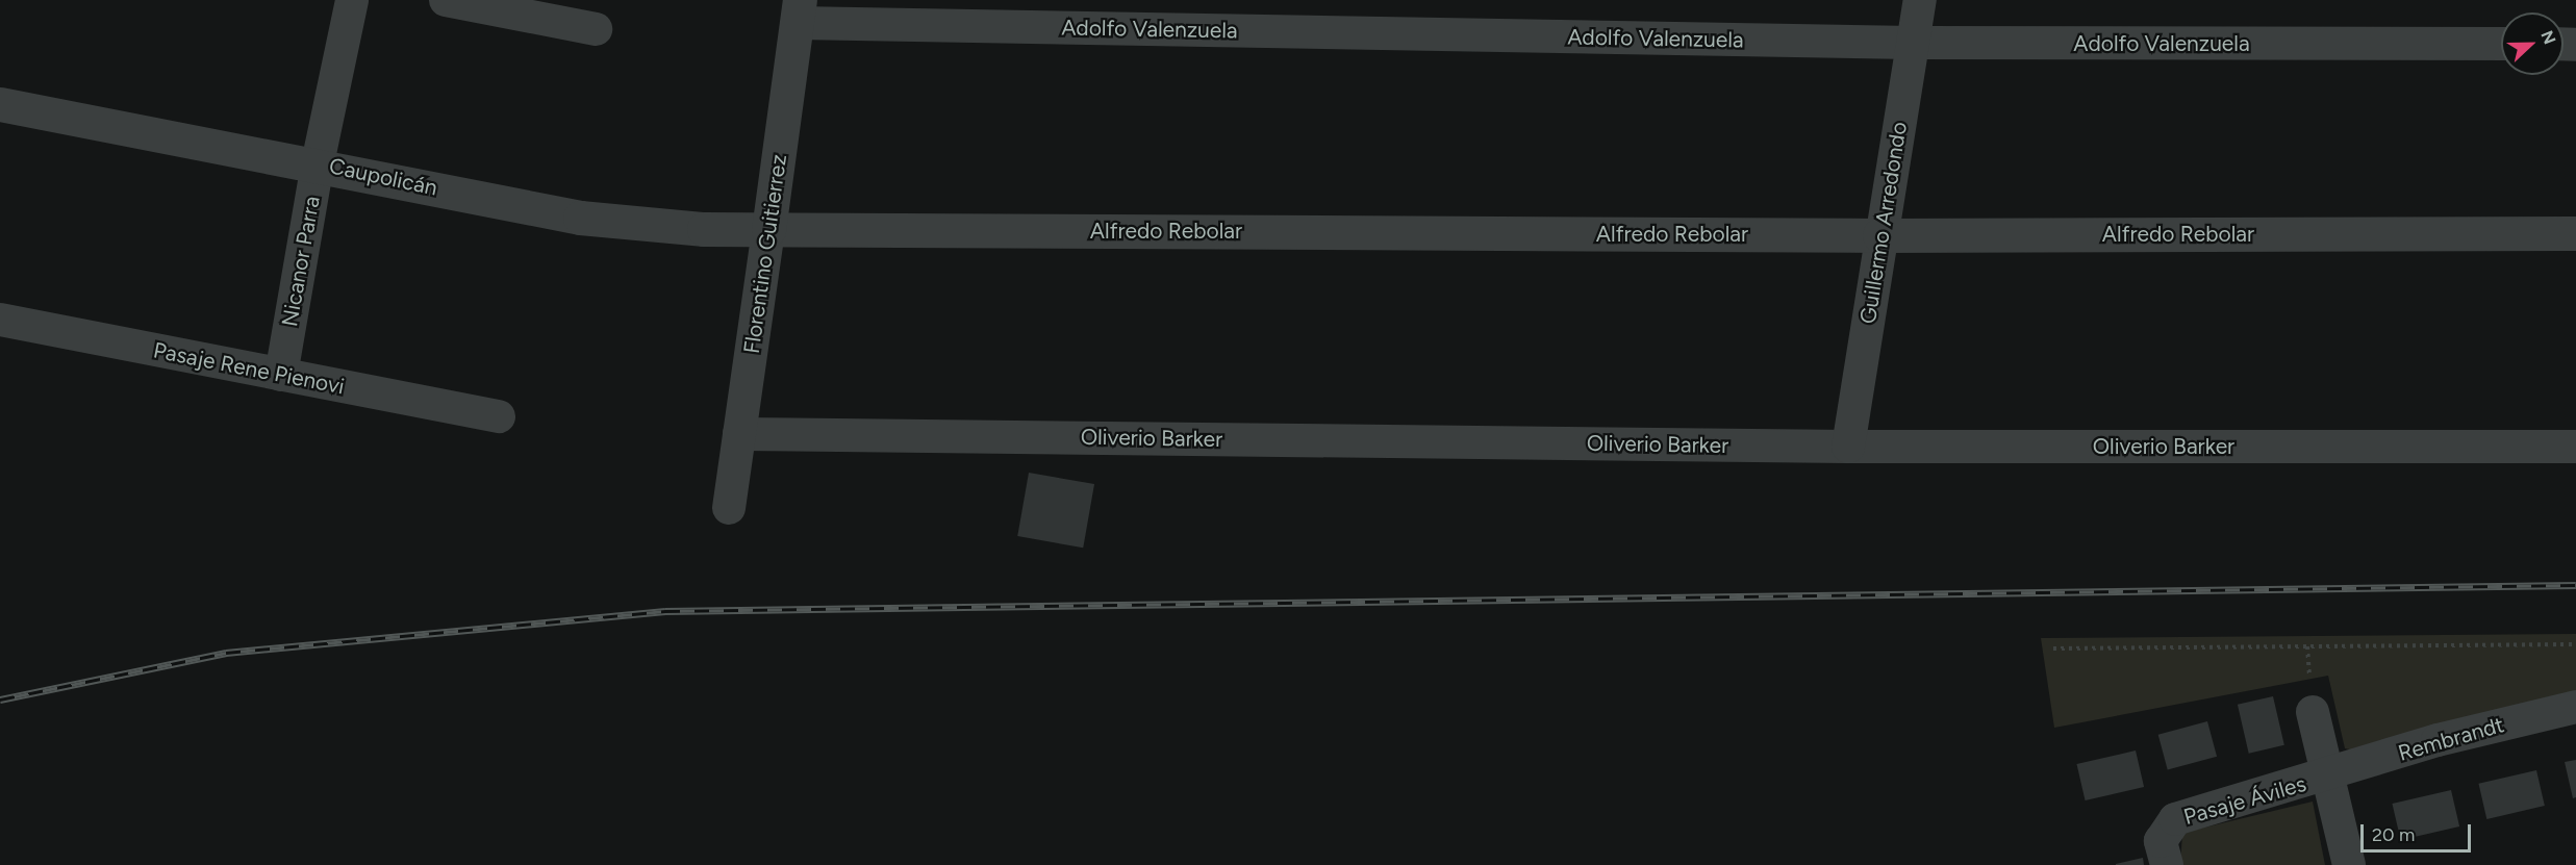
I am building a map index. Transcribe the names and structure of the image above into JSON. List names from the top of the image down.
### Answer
{
  "streets": {
    "street": [
      "Adolfo Valenzuela",
      "Caupolicán",
      "Guillermo Arredondo",
      "Alfredo Rebolar",
      "Florentino Guitierrez",
      "Nicanor Parra",
      "Pasaje Rene Pienovi",
      "Oliverio Barker",
      "Rembrandt",
      "Pasaje Áviles"
    ]
  },
  "crossings": [
    ["Adolfo Valenzuela", "Guillermo Arredondo"],
    ["Adolfo Valenzuela", "Florentino Guitierrez"],
    ["Caupolicán", "Alfredo Rebolar"],
    ["Caupolicán", "Florentino Guitierrez"],
    ["Caupolicán", "Nicanor Parra"],
    ["Guillermo Arredondo", "Alfredo Rebolar"],
    ["Guillermo Arredondo", "Oliverio Barker"],
    ["Alfredo Rebolar", "Florentino Guitierrez"],
    ["Florentino Guitierrez", "Oliverio Barker"],
    ["Nicanor Parra", "Pasaje Rene Pienovi"],
    ["Rembrandt", "Pasaje Áviles"]
  ],
  "scale_bar": "20 m",
  "north": "right"
}
